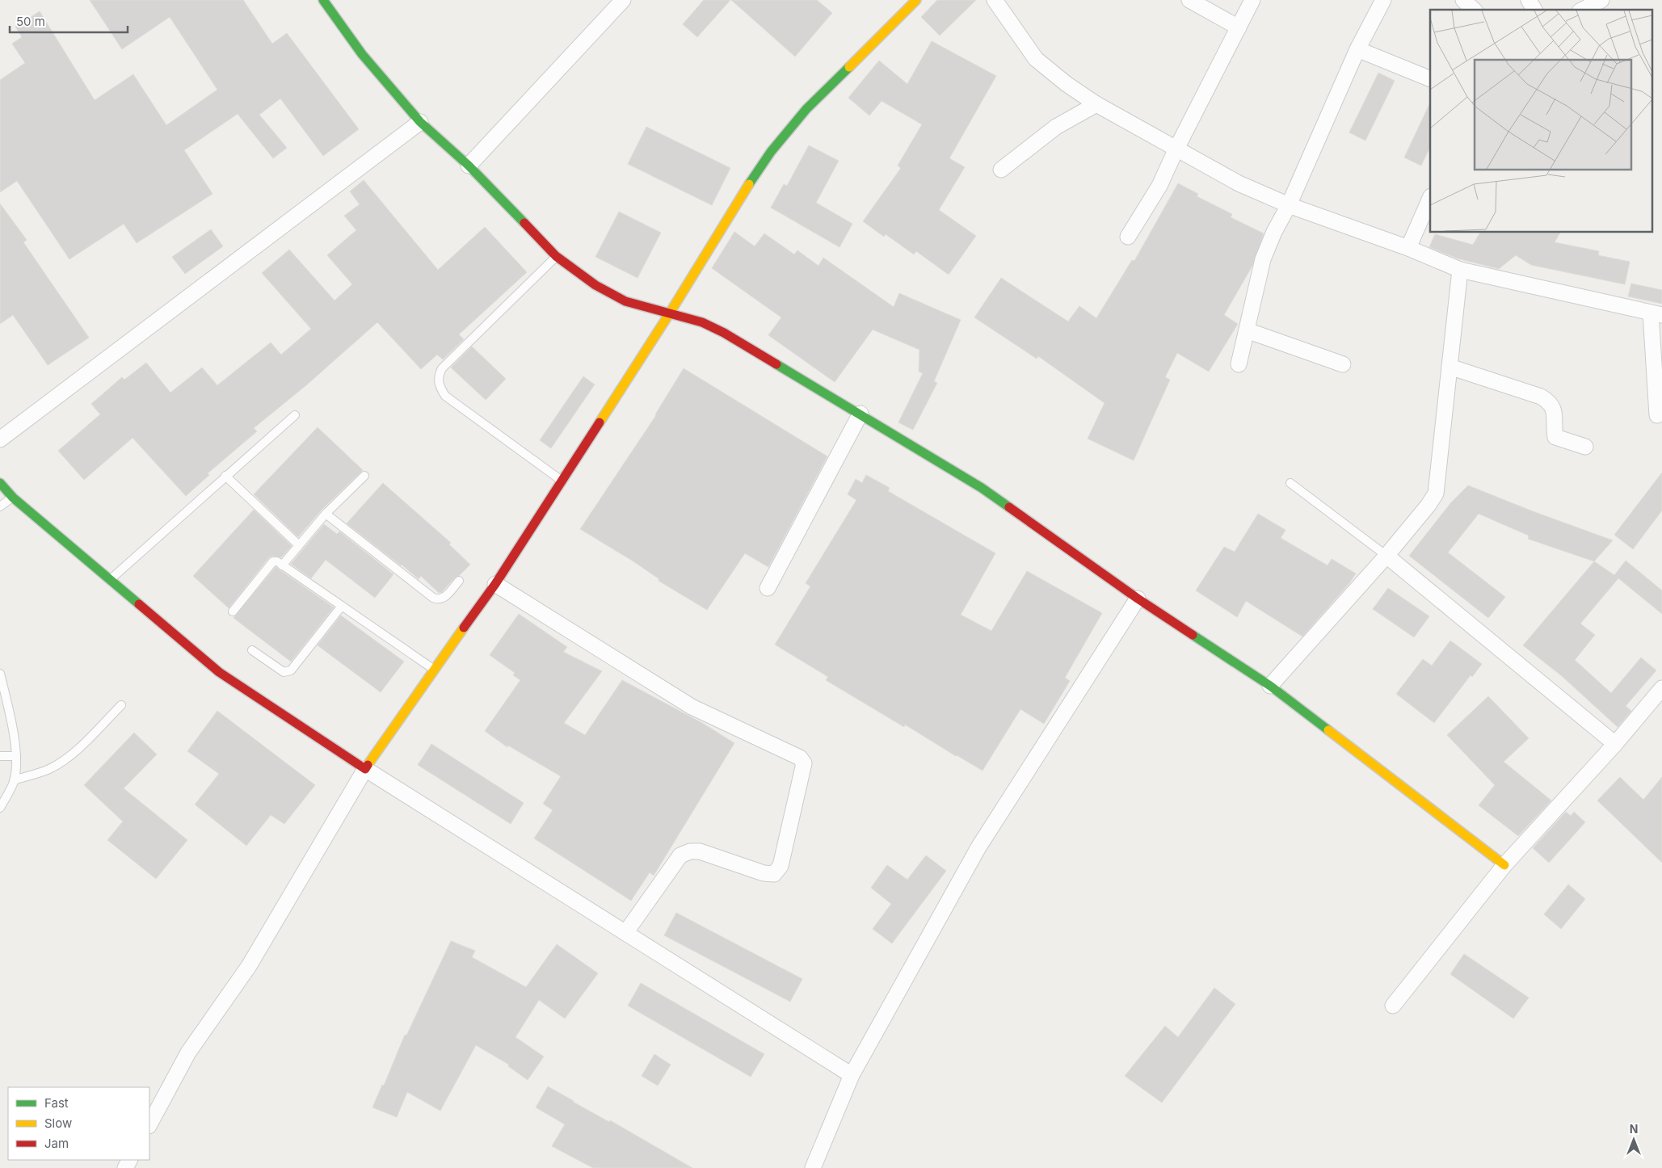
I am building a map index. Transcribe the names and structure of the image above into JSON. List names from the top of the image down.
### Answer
{
  "legend": ["Fast", "Slow", "Jam"],
  "scale_bar": "50 m",
  "north": "top"
}
